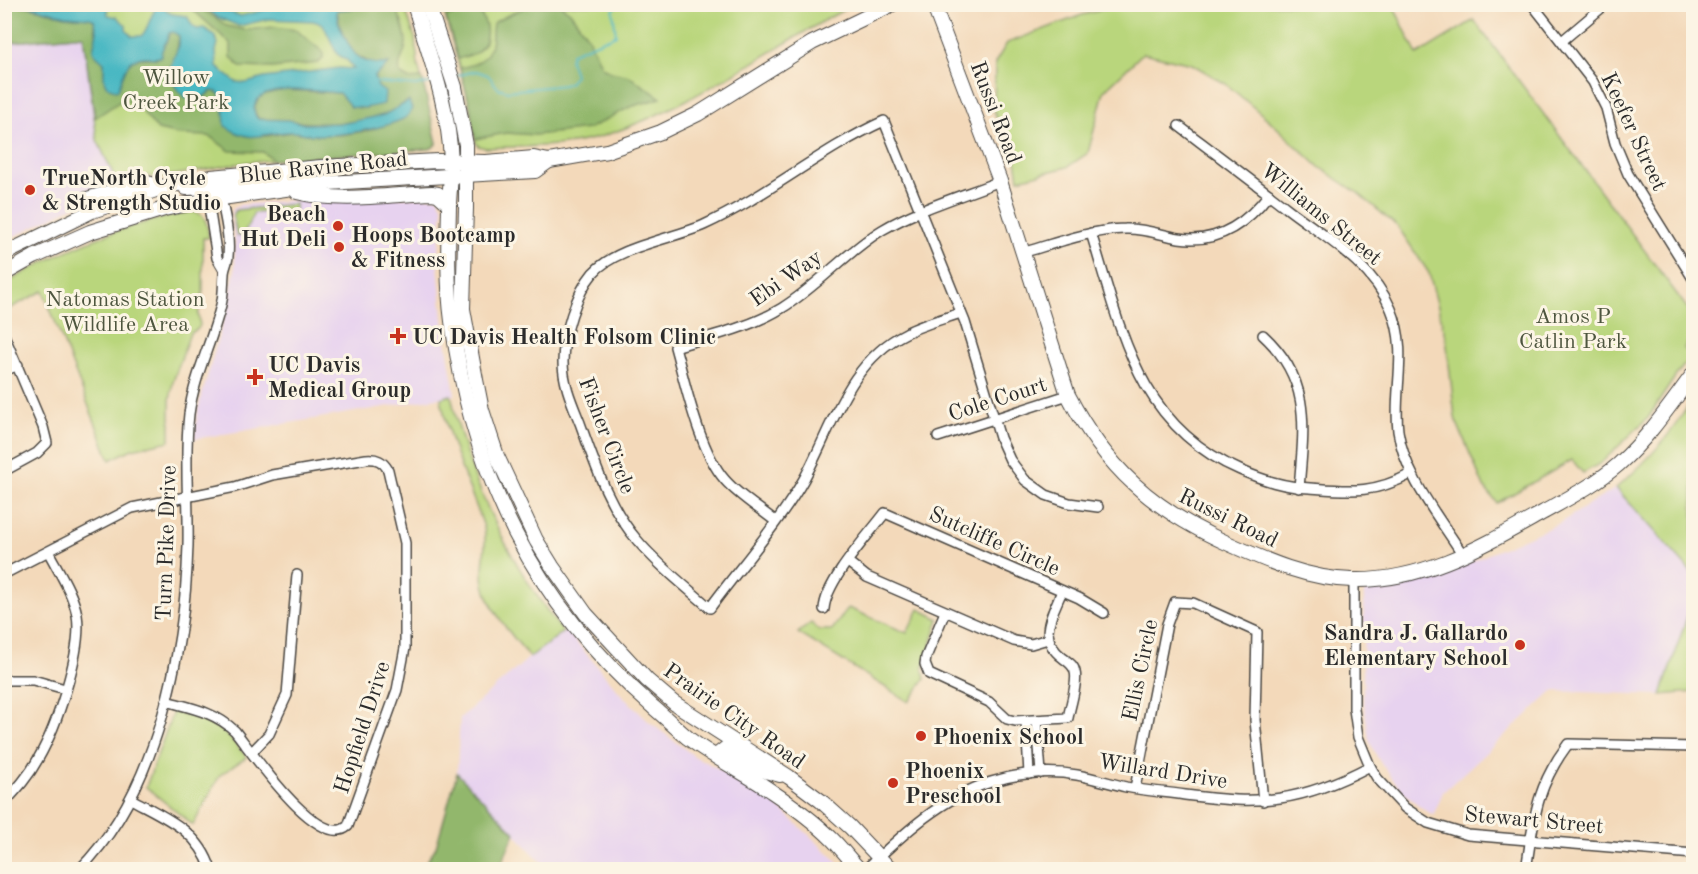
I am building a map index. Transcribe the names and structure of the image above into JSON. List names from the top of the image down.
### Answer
{
  "streets": {
    "main road": ["Russi Road", "Blue Ravine Road", "Prairie City Road"],
    "street": [
      "Keefer Street",
      "Williams Street",
      "Ebi Way",
      "Cole Court",
      "Fisher Circle",
      "Sutcliffe Circle",
      "Turn Pike Drive",
      "Ellis Circle",
      "Hopfield Drive",
      "Willard Drive",
      "Stewart Street"
    ]
  },
  "crossings": [
    ["Russi Road", "Williams Street"],
    ["Russi Road", "Ebi Way"],
    ["Russi Road", "Cole Court"],
    ["Russi Road", "Stewart Street"],
    ["Blue Ravine Road", "Turn Pike Drive"],
    ["Blue Ravine Road", "Prairie City Road"],
    ["Ebi Way", "Fisher Circle"],
    ["Cole Court", "Fisher Circle"],
    ["Turn Pike Drive", "Hopfield Drive"],
    ["Ellis Circle", "Willard Drive"],
    ["Prairie City Road", "Willard Drive"],
    ["Willard Drive", "Stewart Street"]
  ],
  "parks": ["Willow Creek Park", "Natomas Station Wildlife Area", "Amos P Catlin Park"],
  "places": {
    "other": [
      "TrueNorth Cycle & Strength Studio",
      "Beach Hut Deli",
      "Hoops Bootcamp & Fitness",
      "Sandra J. Gallardo Elementary School",
      "Phoenix School",
      "Phoenix Preschool"
    ],
    "health": ["UC Davis Health Folsom Clinic", "UC Davis Medical Group"]
  }
}
